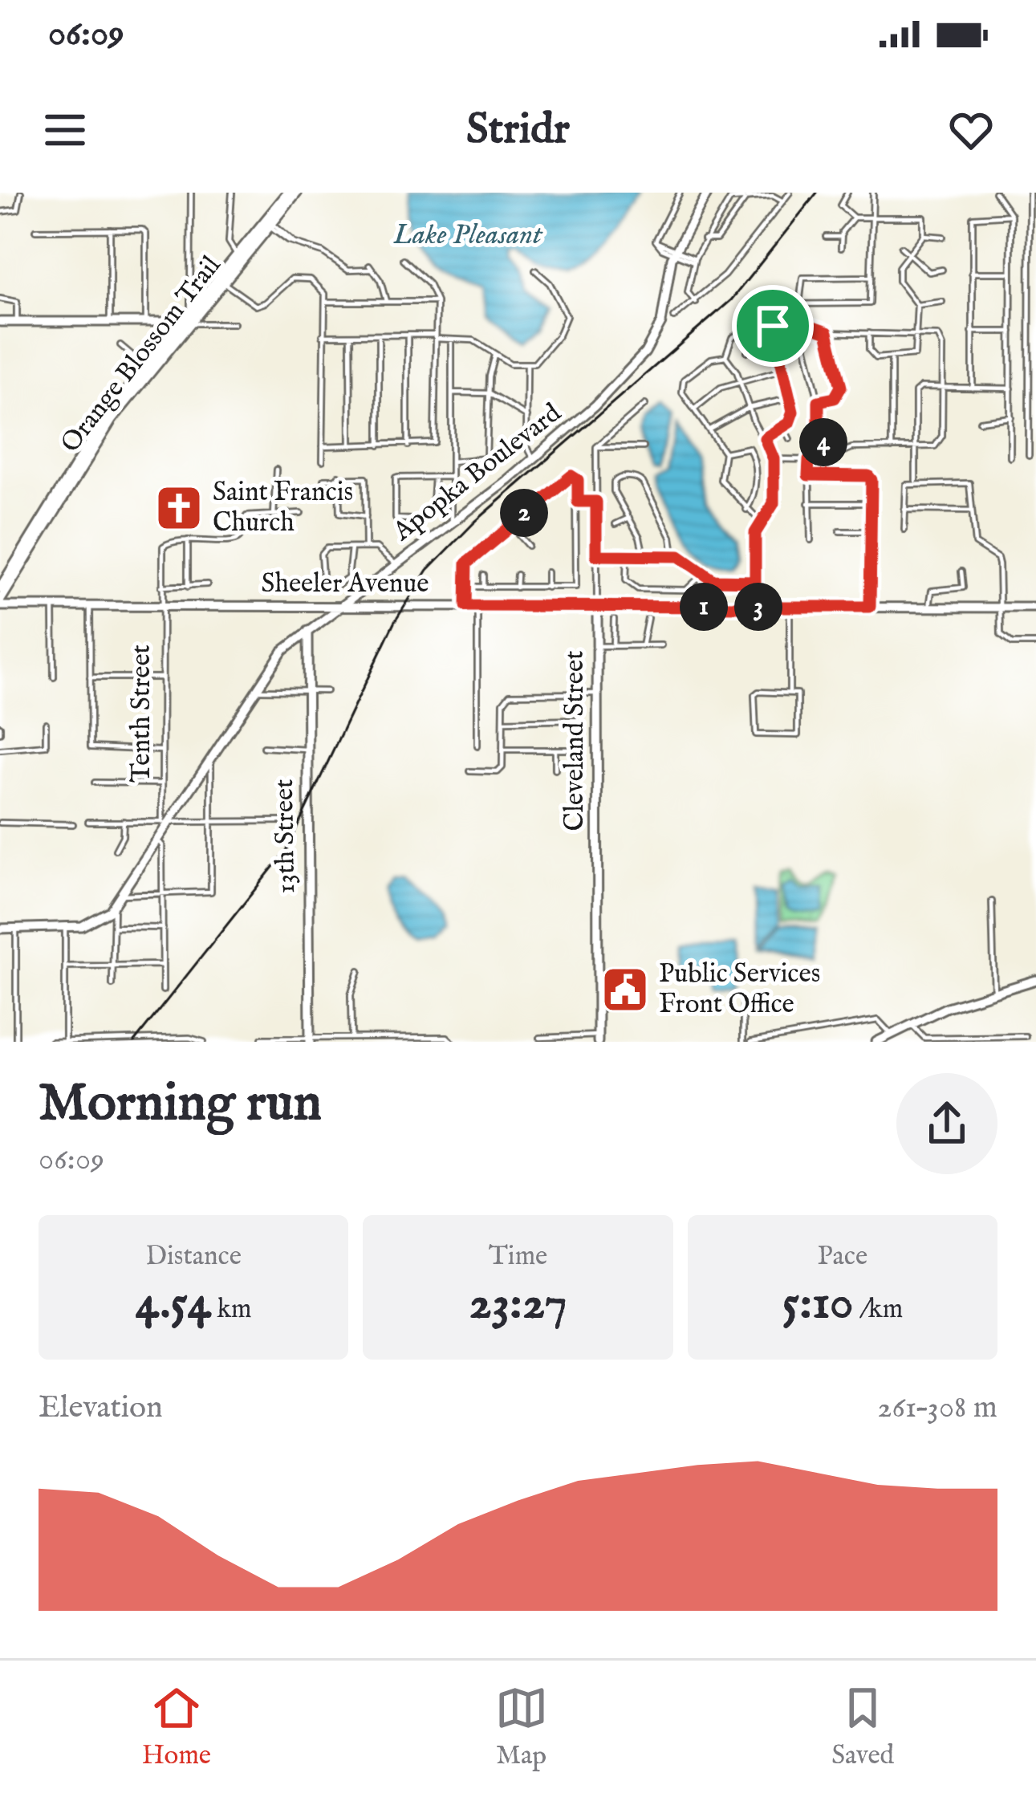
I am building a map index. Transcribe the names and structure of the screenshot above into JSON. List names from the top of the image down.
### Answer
{
  "streets": {
    "main road": ["Orange Blossom Trail"],
    "street": [
      "Apopka Boulevard",
      "Sheeler Avenue",
      "Tenth Street",
      "Cleveland Street",
      "13th Street"
    ]
  },
  "crossings": [
    ["Orange Blossom Trail", "Sheeler Avenue"],
    ["Apopka Boulevard", "Sheeler Avenue"],
    ["Apopka Boulevard", "Tenth Street"],
    ["Apopka Boulevard", "13th Street"],
    ["Sheeler Avenue", "Tenth Street"],
    ["Sheeler Avenue", "Cleveland Street"]
  ],
  "water": ["Lake Pleasant"],
  "places": {
    "church": ["Saint Francis Church"],
    "public building": ["Public Services Front Office"]
  },
  "page": {
    "status": "06:09",
    "header": "Stridr",
    "pins": [
      "4",
      "2",
      "1",
      "3"
    ],
    "heading": ["Morning run", "06:09"],
    "stats": [
      ["Distance", "4.54 km"],
      ["Time", "23:27"],
      ["Pace", "5:10 /km"]
    ],
    "chart": ["Elevation", "261–308 m"],
    "tabs": ["Home", "Map", "Saved"]
  }
}
